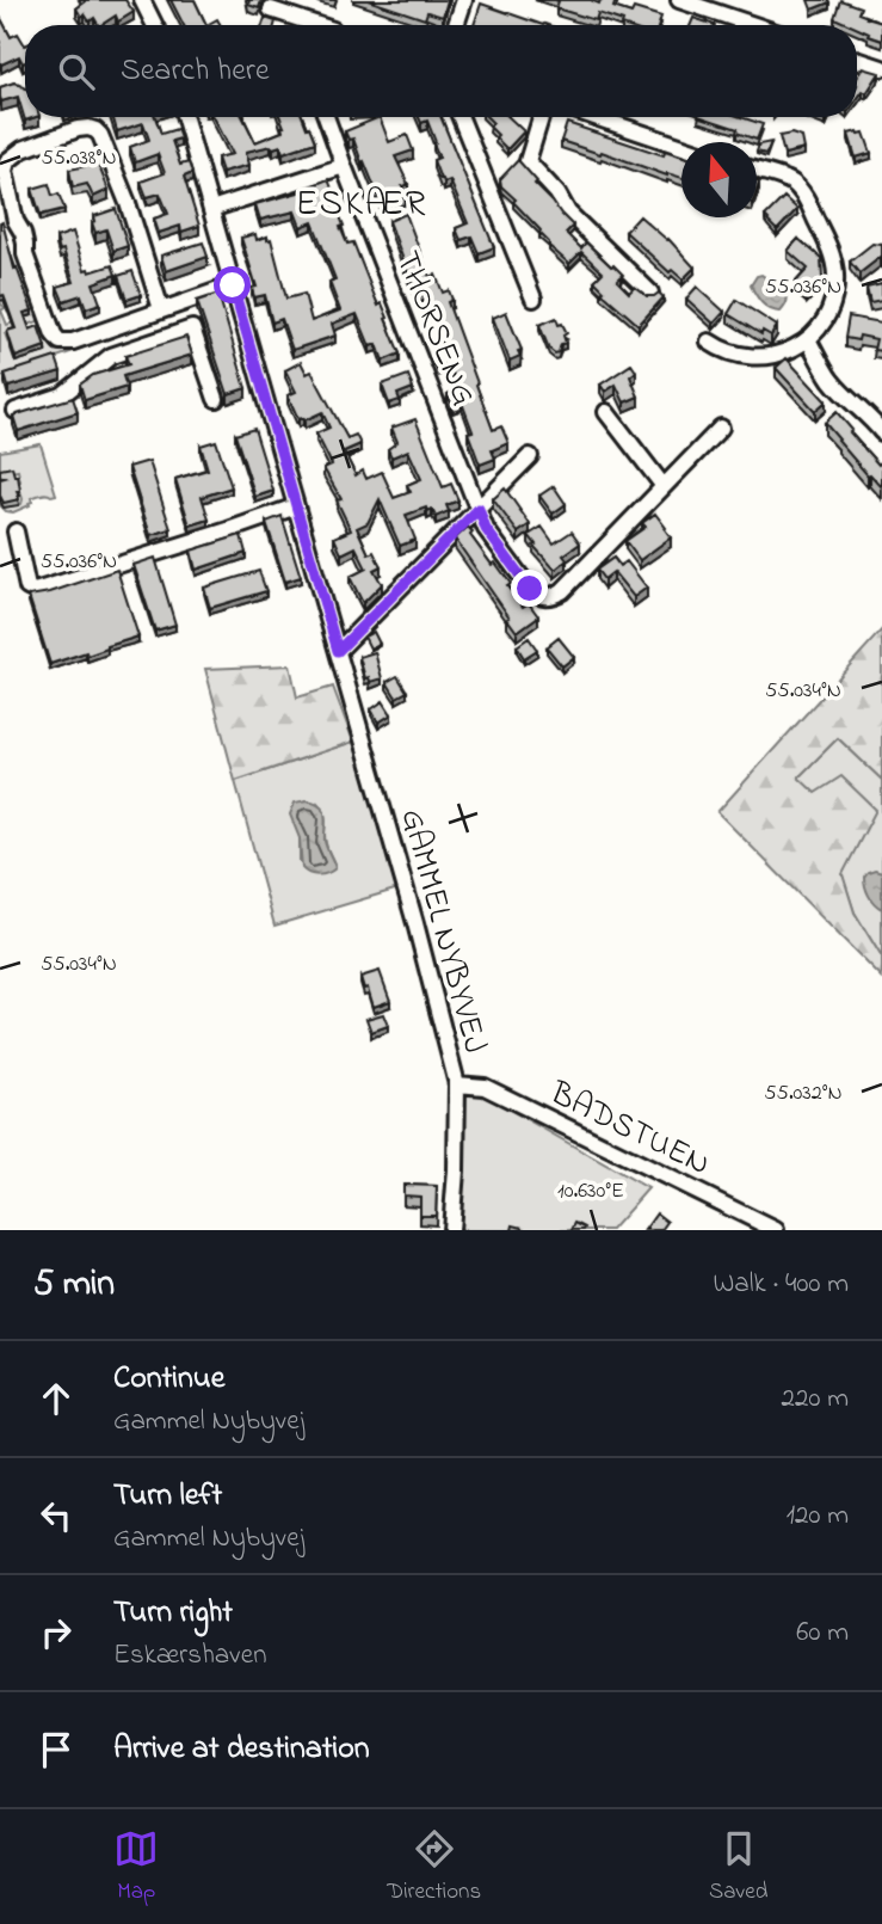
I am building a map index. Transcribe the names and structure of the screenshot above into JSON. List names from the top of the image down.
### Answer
{
  "streets": {
    "street": ["THORSENG", "GAMMEL NYBYVEJ", "BADSTUEN"]
  },
  "crossings": [
    ["GAMMEL NYBYVEJ", "BADSTUEN"]
  ],
  "districts": ["ESKÆR"],
  "north": "top",
  "page": {
    "search": "Search here",
    "heading": ["5 min", "Walk · 400 m"],
    "list": [
      ["Continue", "Gammel Nybyvej", "220 m"],
      ["Turn left", "Gammel Nybyvej", "120 m"],
      ["Turn right", "Eskærshaven", "60 m"],
      "Arrive at destination"
    ],
    "nav": ["Map", "Directions", "Saved"]
  },
  "coordinates": [
    "55.038°N",
    "55.036°N",
    "55.034°N",
    "55.032°N",
    "10.630°E"
  ]
}
